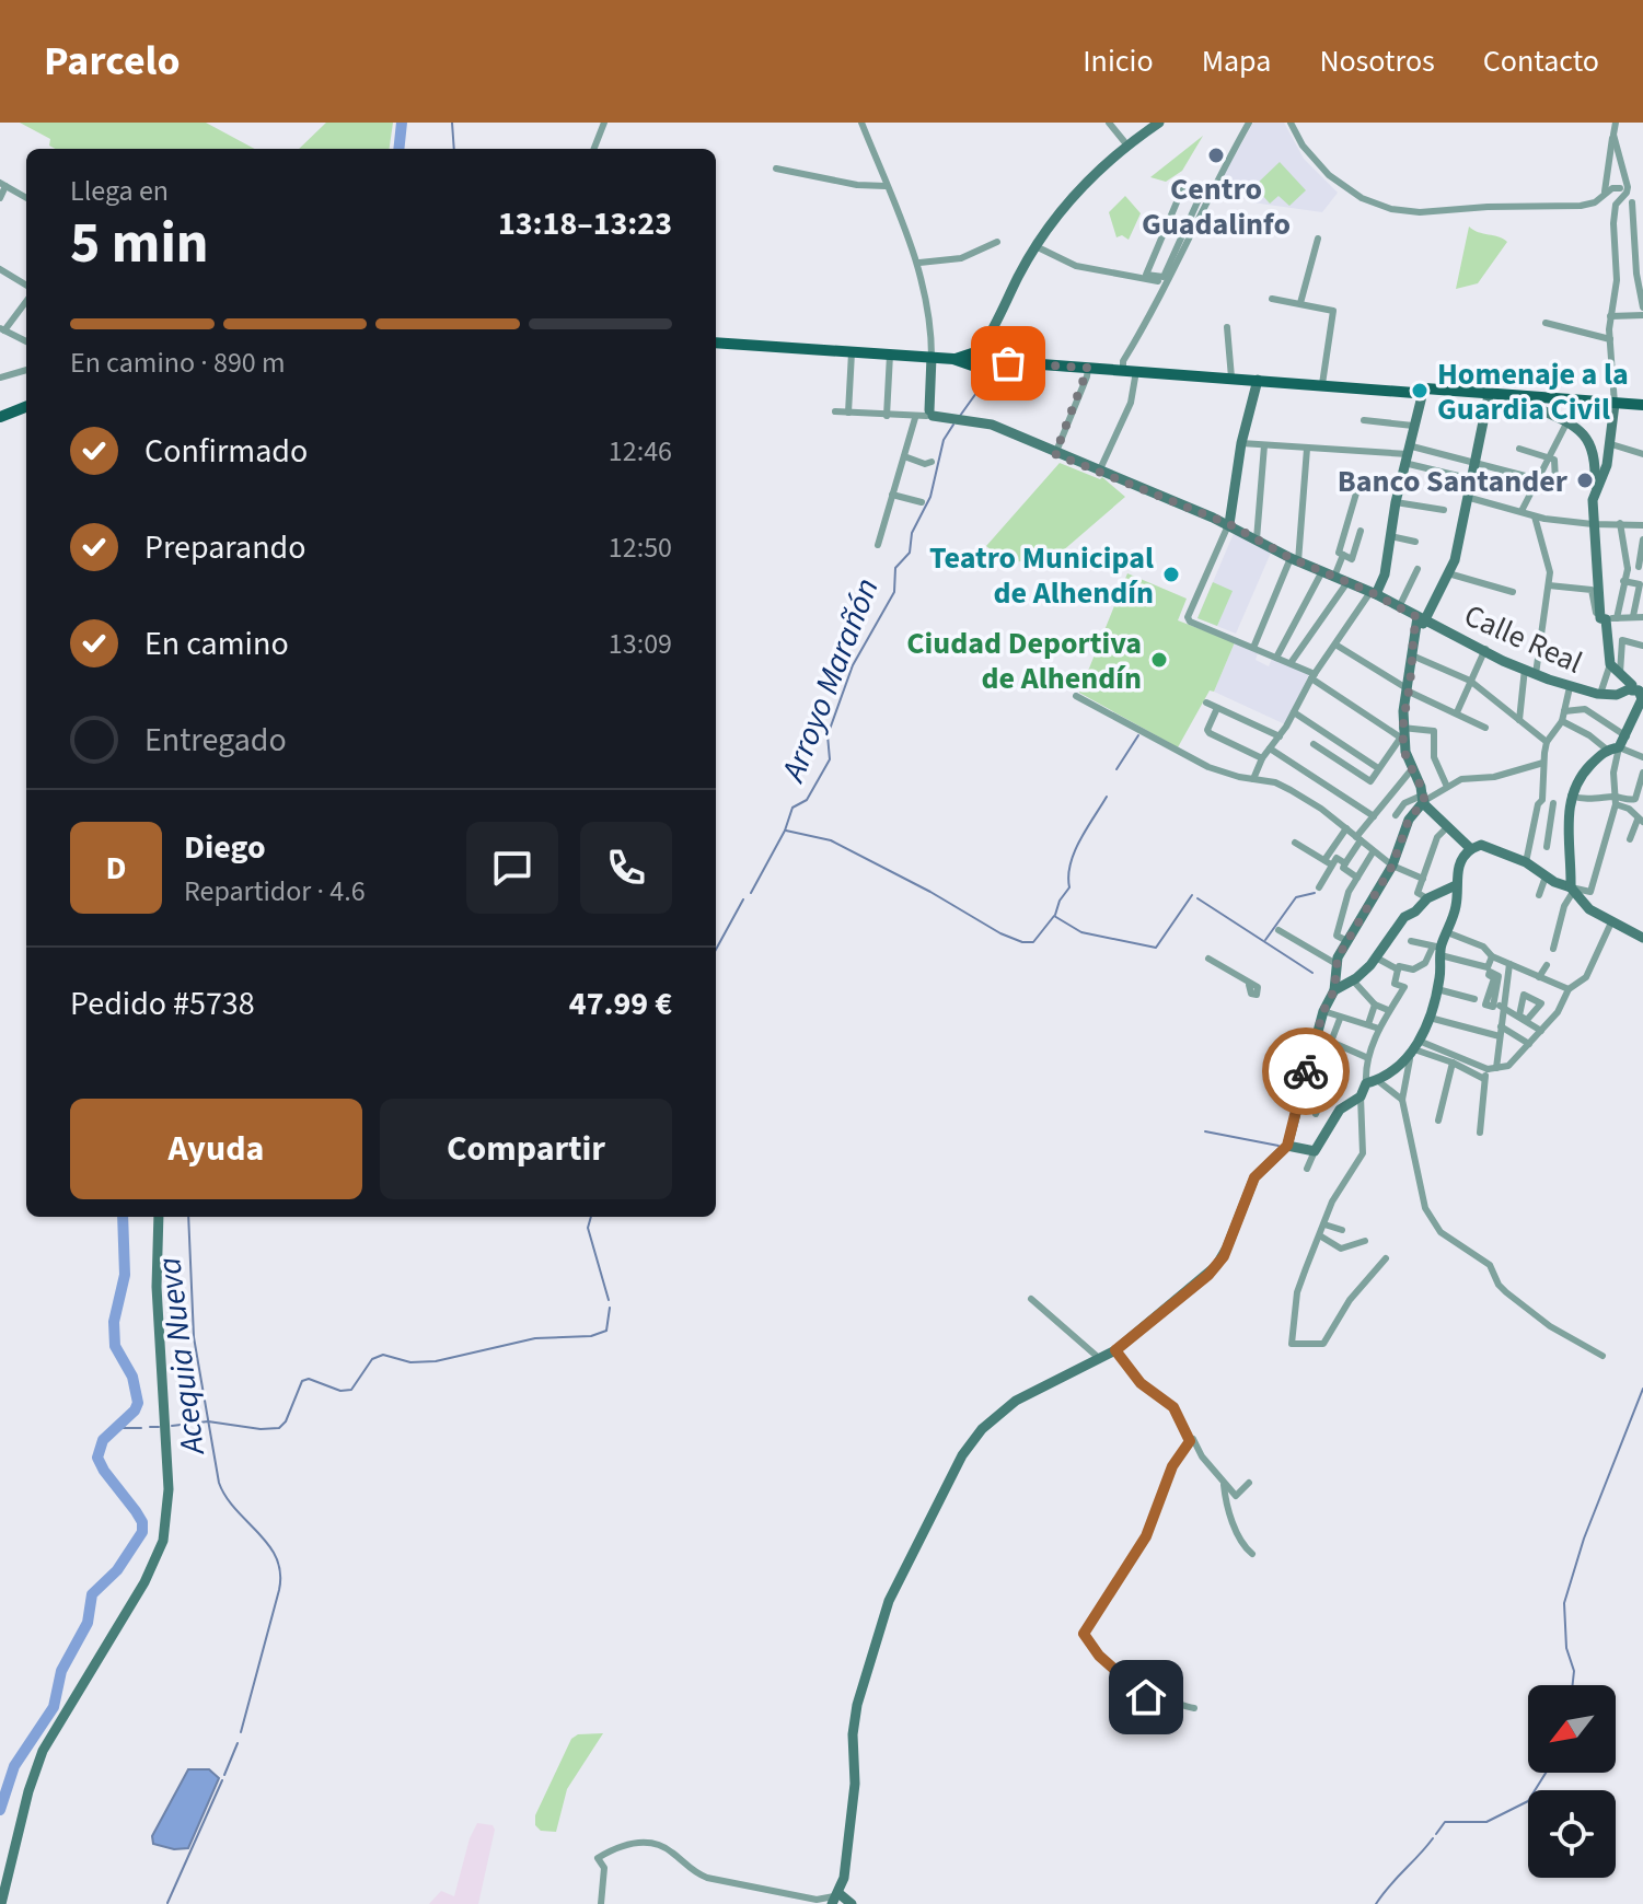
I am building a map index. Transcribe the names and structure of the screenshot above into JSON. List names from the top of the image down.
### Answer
{
  "streets": {
    "street": ["Calle Real"]
  },
  "water": ["Arroyo Marañón", "Acequia Nueva"],
  "places": [
    "Centro Guadalinfo",
    "Homenaje a la Guardia Civil",
    "Banco Santander",
    "Teatro Municipal de Alhendín",
    "Ciudad Deportiva de Alhendín"
  ],
  "north": "bottom left",
  "page": {
    "header": "Parcelo",
    "nav": [
      "Inicio",
      "Mapa",
      "Nosotros",
      "Contacto"
    ],
    "heading": ["5 min", "Llega en", "13:18–13:23"],
    "panel": [
      "Diego",
      "Repartidor · 4.6",
      "Pedido #5738",
      "47.99 €"
    ],
    "bar": "En camino · 890 m",
    "list": [
      ["Confirmado", "12:46"],
      ["Preparando", "12:50"],
      ["En camino", "13:09"],
      "Entregado"
    ],
    "round": "D",
    "buttons": ["Ayuda", "Compartir"]
  }
}
